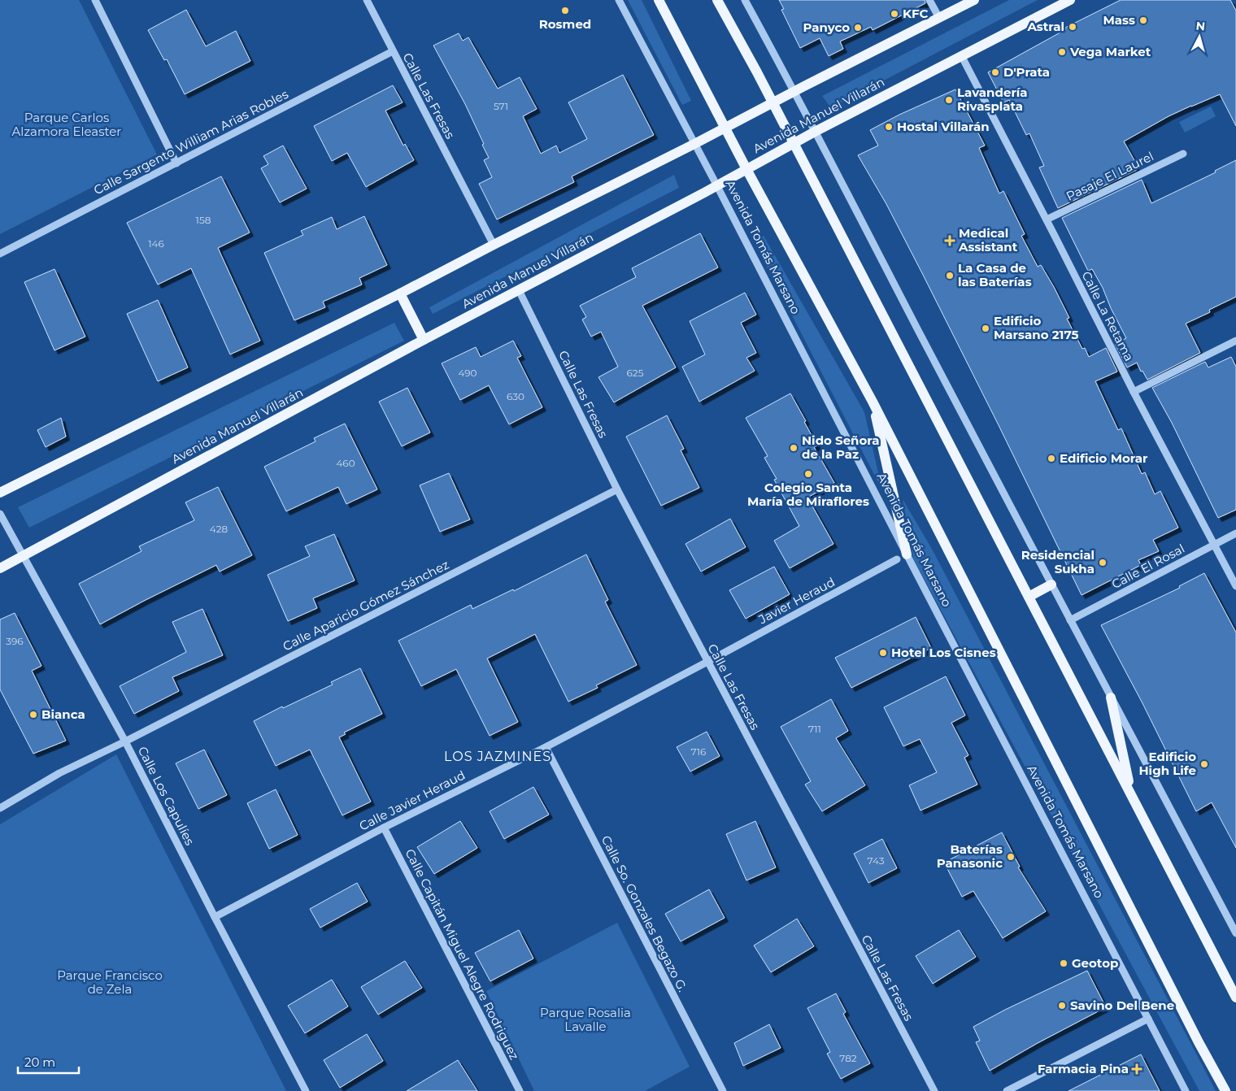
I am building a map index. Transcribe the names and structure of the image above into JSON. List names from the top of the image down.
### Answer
{
  "streets": {
    "main road": ["Avenida Manuel Villarán", "Avenida Tomás Marsano"],
    "street": [
      "Calle Las Fresas",
      "Calle Sargento William Arias Robles",
      "Pasaje El Laurel",
      "Calle La Retama",
      "Calle El Rosal",
      "Javier Heraud",
      "Calle Aparicio Gómez Sánchez",
      "Calle Los Capulíes",
      "Calle Javier Heraud",
      "Calle So. Gonzales Begazo G.",
      "Calle Capitán Miguel Alegre Rodriguez"
    ]
  },
  "crossings": [
    ["Calle Las Fresas", "Avenida Manuel Villarán"],
    ["Calle Las Fresas", "Calle Sargento William Arias Robles"],
    ["Calle Las Fresas", "Javier Heraud"],
    ["Calle Las Fresas", "Calle Aparicio Gómez Sánchez"],
    ["Calle Las Fresas", "Calle Javier Heraud"],
    ["Avenida Manuel Villarán", "Avenida Tomás Marsano"],
    ["Avenida Manuel Villarán", "Calle La Retama"],
    ["Avenida Manuel Villarán", "Calle Los Capulíes"],
    ["Pasaje El Laurel", "Calle La Retama"],
    ["Avenida Tomás Marsano", "Javier Heraud"],
    ["Calle La Retama", "Calle El Rosal"],
    ["Javier Heraud", "Calle Javier Heraud"],
    ["Calle Aparicio Gómez Sánchez", "Calle Los Capulíes"],
    ["Calle Los Capulíes", "Calle Javier Heraud"],
    ["Calle Javier Heraud", "Calle So. Gonzales Begazo G."],
    ["Calle Javier Heraud", "Calle Capitán Miguel Alegre Rodriguez"]
  ],
  "districts": ["LOS JAZMINES"],
  "parks": ["Parque Carlos Alzamora Eleaster", "Parque Francisco de Zela", "Parque Rosalia Lavalle"],
  "places": {
    "other": [
      "Rosmed",
      "KFC",
      "Mass",
      "Astral",
      "Panyco",
      "Vega Market",
      "D'Prata",
      "Lavandería Rivasplata",
      "Hostal Villarán",
      "La Casa de las Baterías",
      "Edificio Marsano 2175",
      "Nido Señora de la Paz",
      "Edificio Morar",
      "Colegio Santa María de Miraflores",
      "Residencial Sukha",
      "Hotel Los Cisnes",
      "Bianca",
      "Edificio High Life",
      "Baterías Panasonic",
      "Geotop",
      "Savino Del Bene"
    ],
    "health": ["Medical Assistant", "Farmacia Pina"]
  },
  "house_numbers": [
    "571",
    "158",
    "146",
    "490",
    "625",
    "630",
    "460",
    "428",
    "396",
    "711",
    "716",
    "743",
    "782"
  ],
  "scale_bar": "20 m",
  "north": "top"
}
